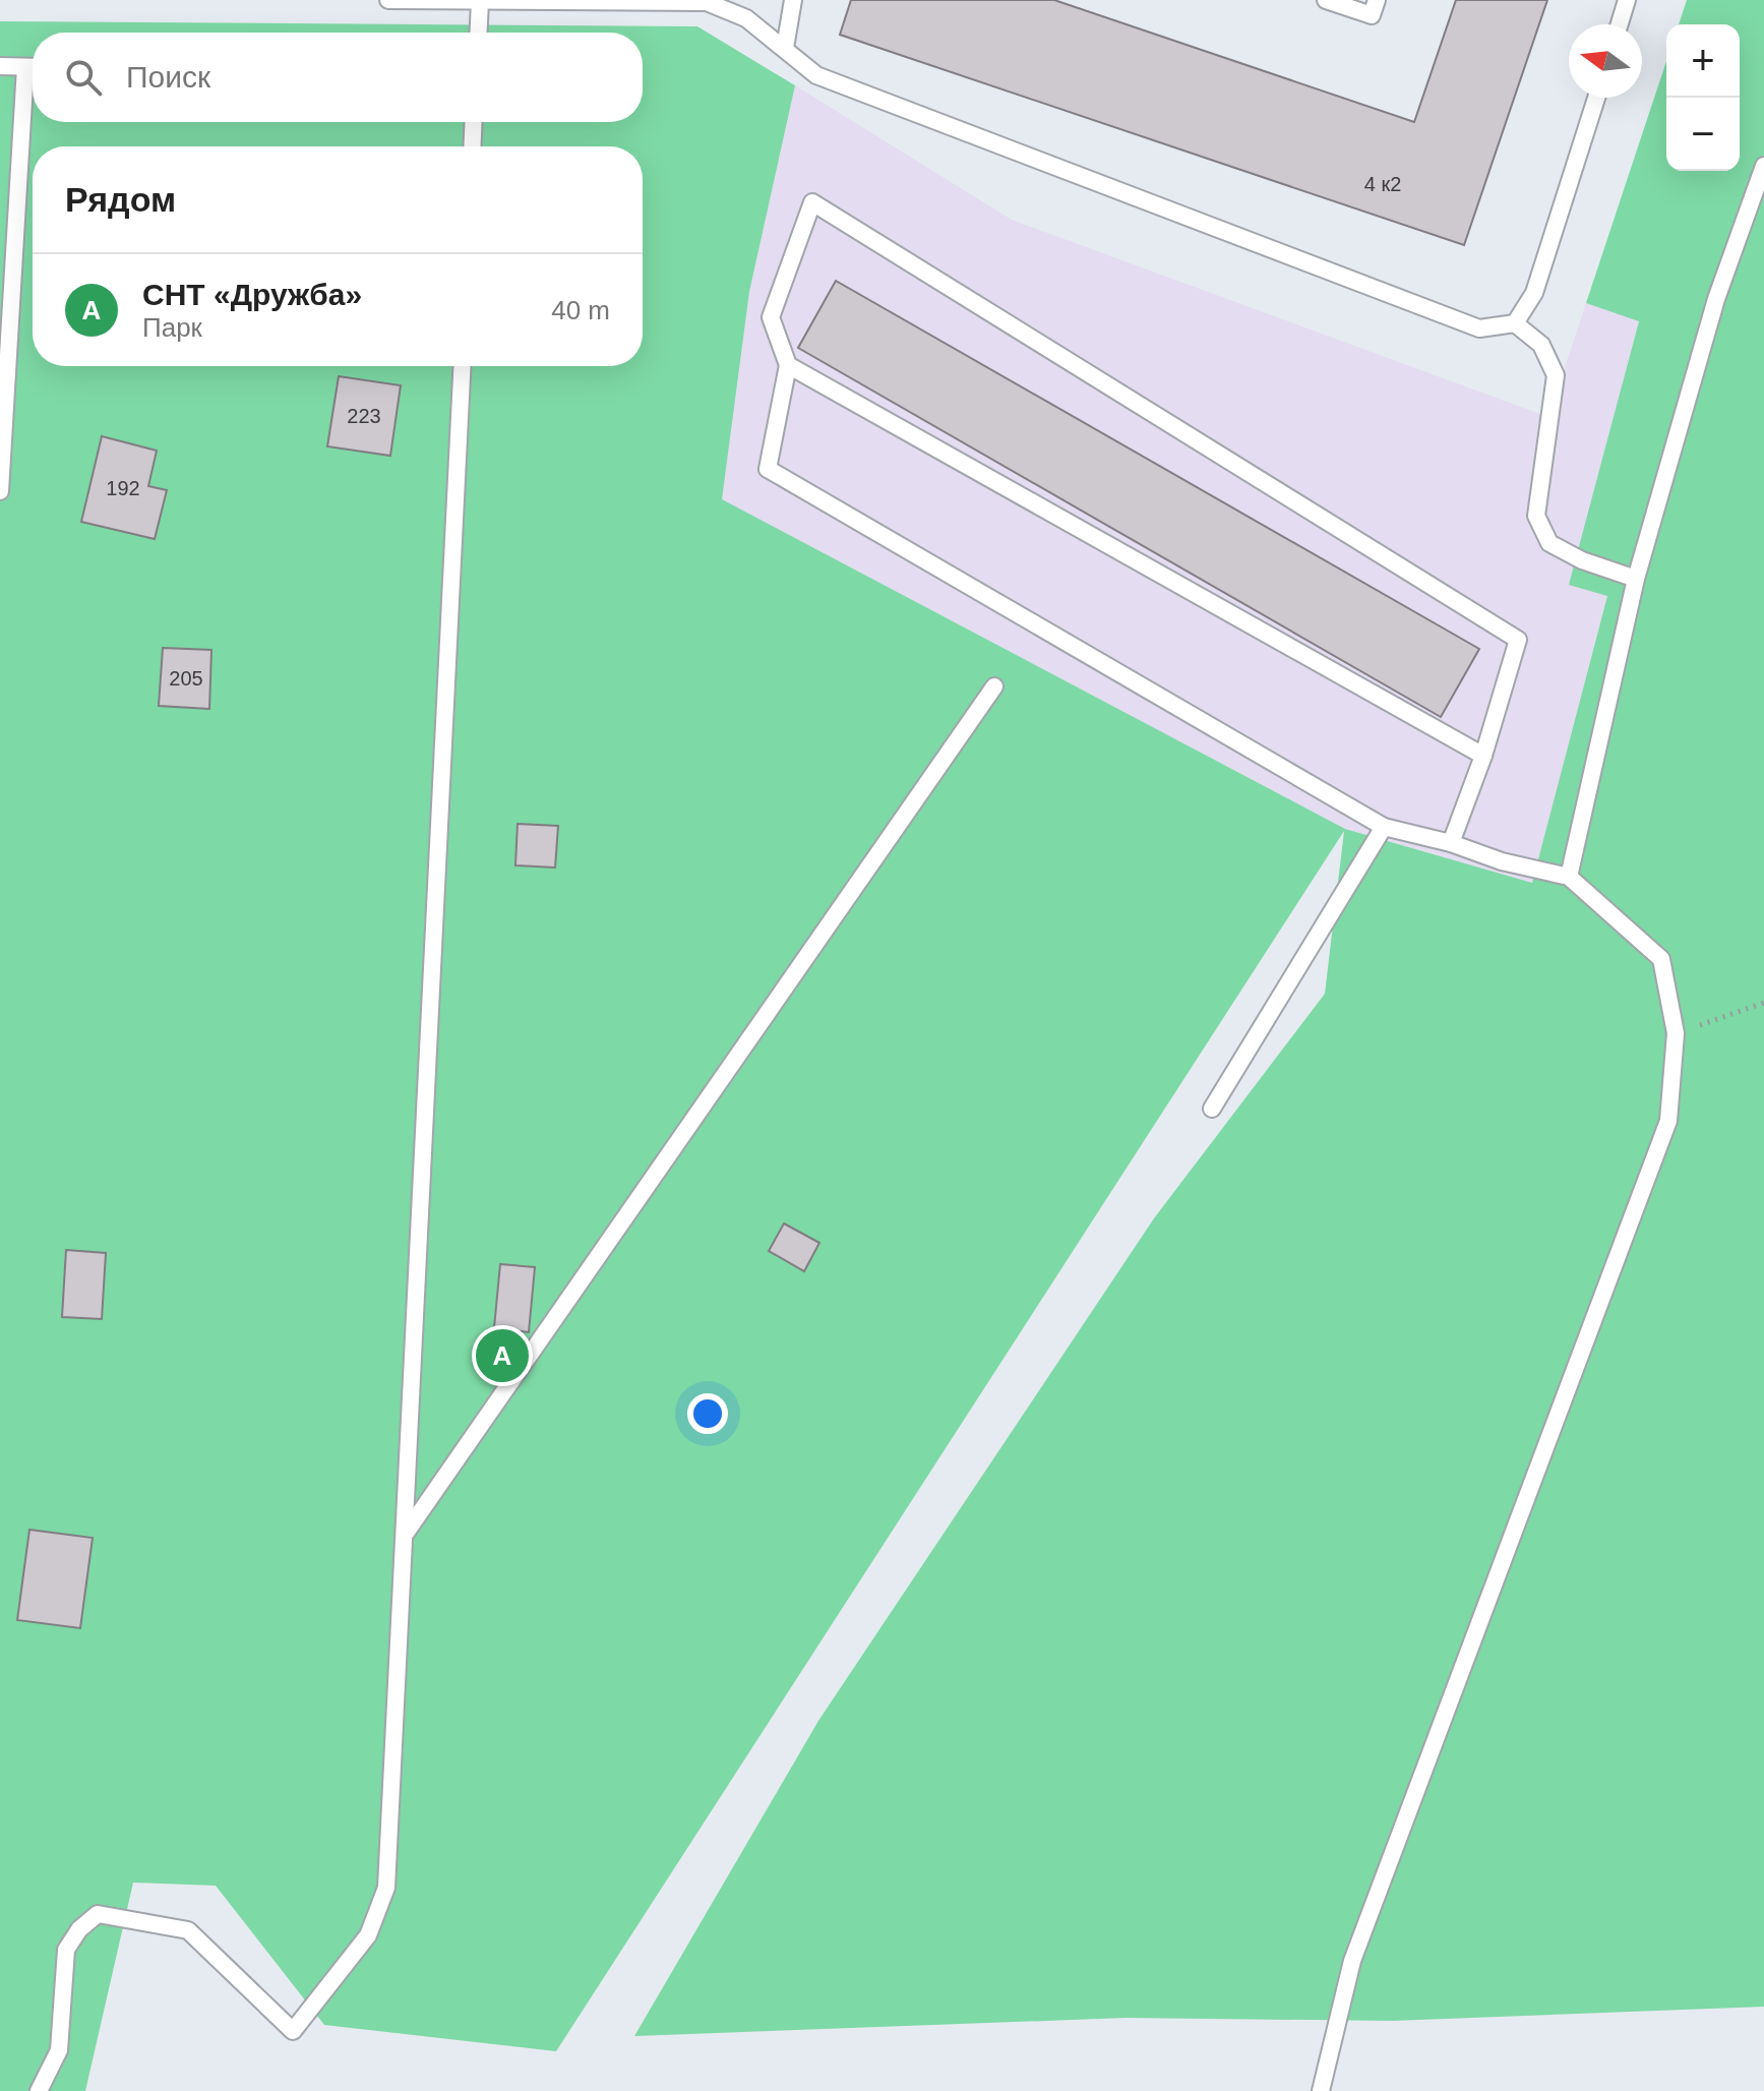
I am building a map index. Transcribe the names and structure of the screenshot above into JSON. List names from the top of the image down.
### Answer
{
  "house_numbers": [
    "4 к2",
    "223",
    "192",
    "205"
  ],
  "north": "left",
  "page": {
    "map_buttons": ["+", "−"],
    "search": "Поиск",
    "heading": "Рядом",
    "list": [
      {
        "mark": "A",
        "name": "СНТ «Дружба»",
        "note": "Парк",
        "value": "40 m"
      }
    ],
    "pins": "A"
  }
}
